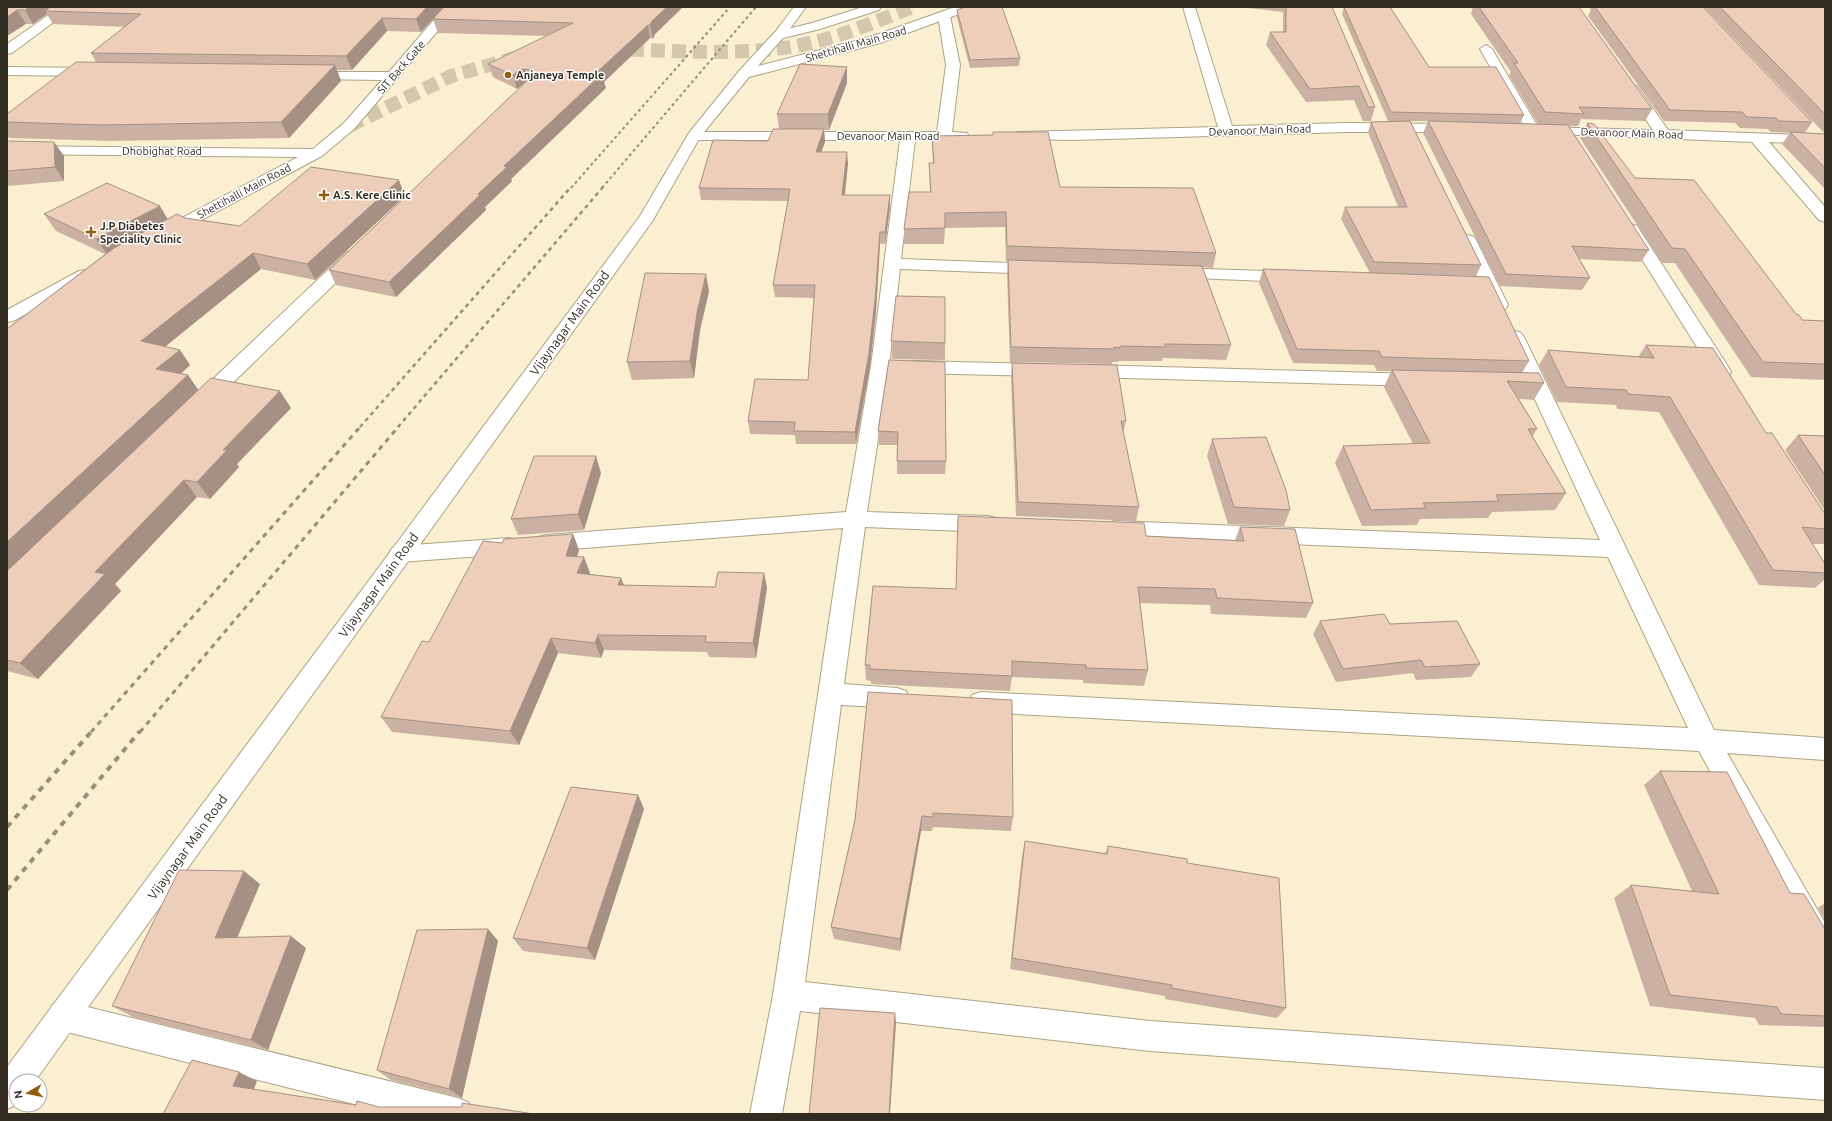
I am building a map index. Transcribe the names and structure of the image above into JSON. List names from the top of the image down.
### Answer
{
  "streets": {
    "street": [
      "Shettihalli Main Road",
      "SIT Back Gate",
      "Devanoor Main Road",
      "Dhobighat Road",
      "Vijaynagar Main Road"
    ]
  },
  "crossings": [
    ["Shettihalli Main Road", "SIT Back Gate"],
    ["Shettihalli Main Road", "Dhobighat Road"],
    ["Shettihalli Main Road", "Vijaynagar Main Road"],
    ["Devanoor Main Road", "Vijaynagar Main Road"]
  ],
  "places": {
    "other": ["Anjaneya Temple"],
    "health": ["A.S. Kere Clinic", "J.P Diabetes Speciality Clinic"]
  },
  "north": "left"
}
